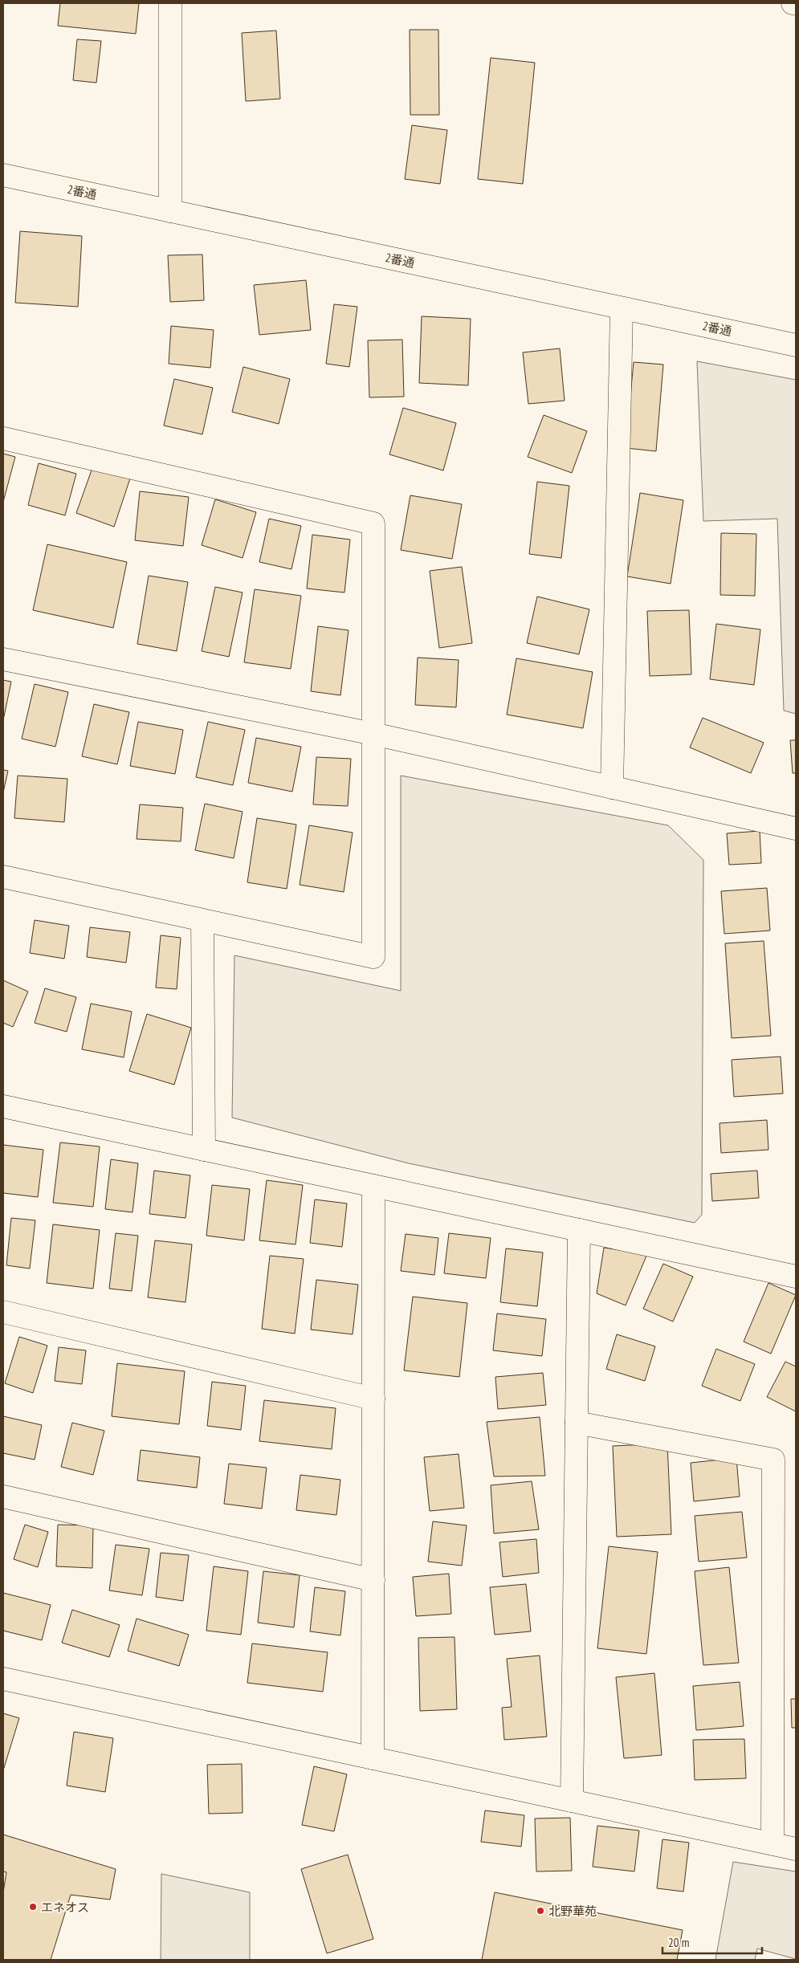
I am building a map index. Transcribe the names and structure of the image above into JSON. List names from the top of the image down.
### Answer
{
  "streets": {
    "street": ["2番通"]
  },
  "places": ["エネオス", "北野華苑"],
  "scale_bar": "20 m"
}
